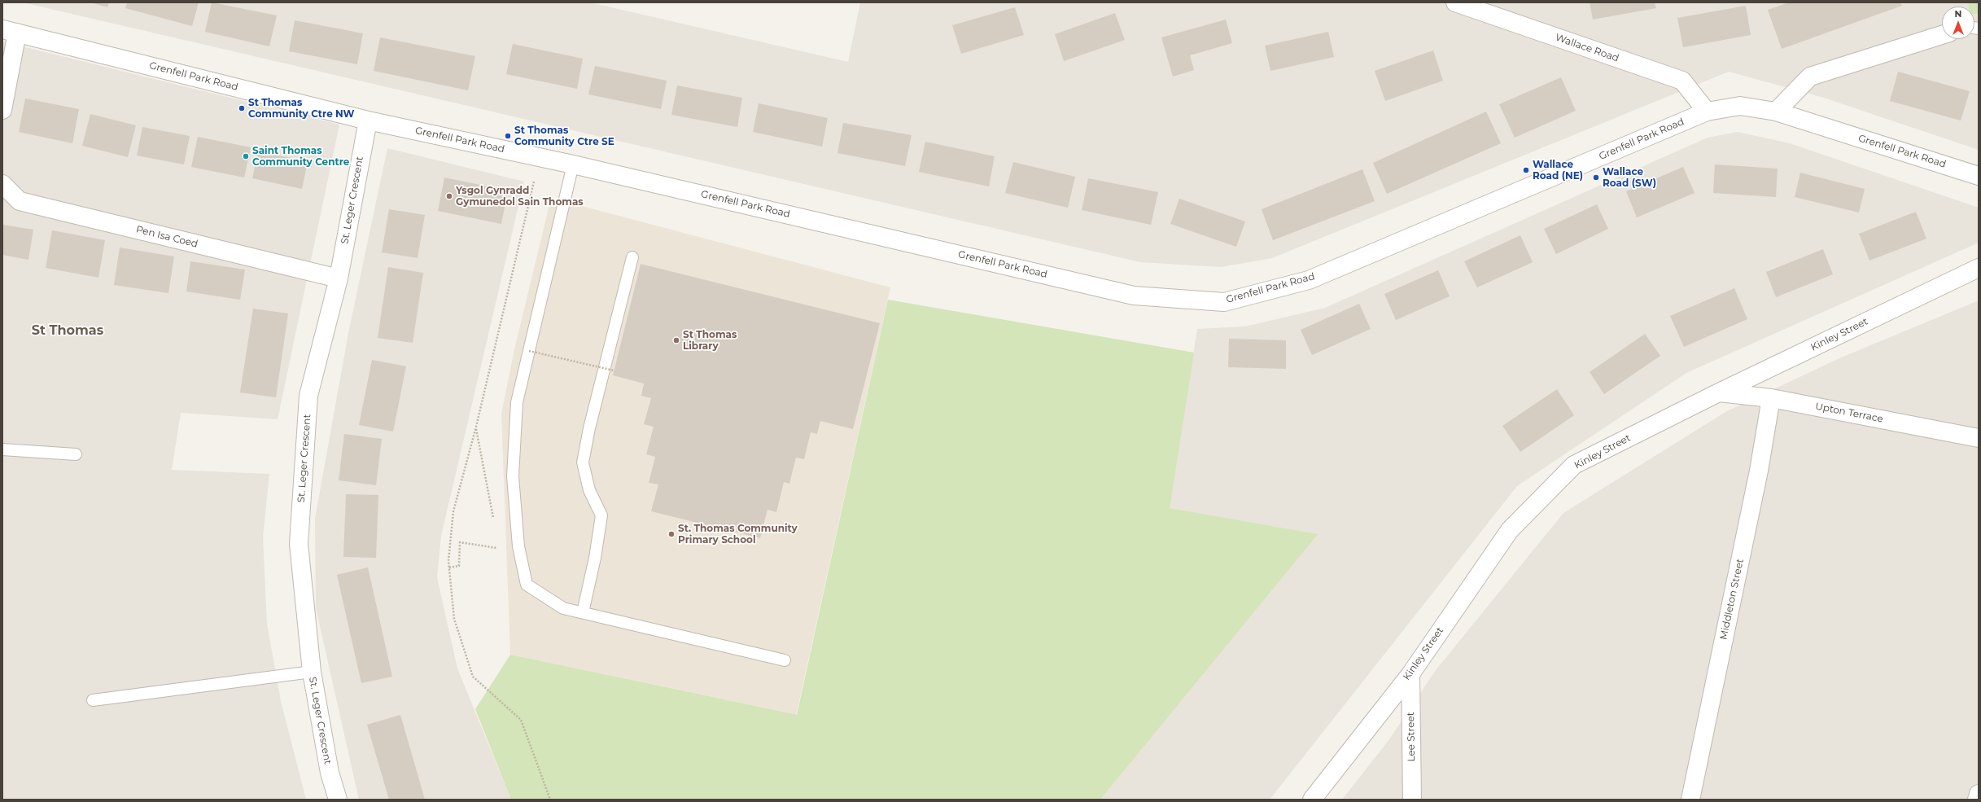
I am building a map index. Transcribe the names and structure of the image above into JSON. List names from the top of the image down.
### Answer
{
  "streets": {
    "street": [
      "Wallace Road",
      "Grenfell Park Road",
      "St. Leger Crescent",
      "Pen Isa Coed",
      "Kinley Street",
      "Upton Terrace",
      "Middleton Street",
      "Lee Street"
    ]
  },
  "crossings": [
    ["Wallace Road", "Grenfell Park Road"],
    ["Grenfell Park Road", "St. Leger Crescent"],
    ["St. Leger Crescent", "Pen Isa Coed"],
    ["Kinley Street", "Upton Terrace"],
    ["Kinley Street", "Lee Street"],
    ["Upton Terrace", "Middleton Street"]
  ],
  "districts": ["St Thomas"],
  "places": [
    "St Thomas Community Ctre NW",
    "St Thomas Community Ctre SE",
    "Saint Thomas Community Centre",
    "Wallace Road (NE)",
    "Wallace Road (SW)",
    "Ysgol Gynradd Gymunedol Sain Thomas",
    "St Thomas Library",
    "St. Thomas Community Primary School"
  ],
  "north": "top"
}
